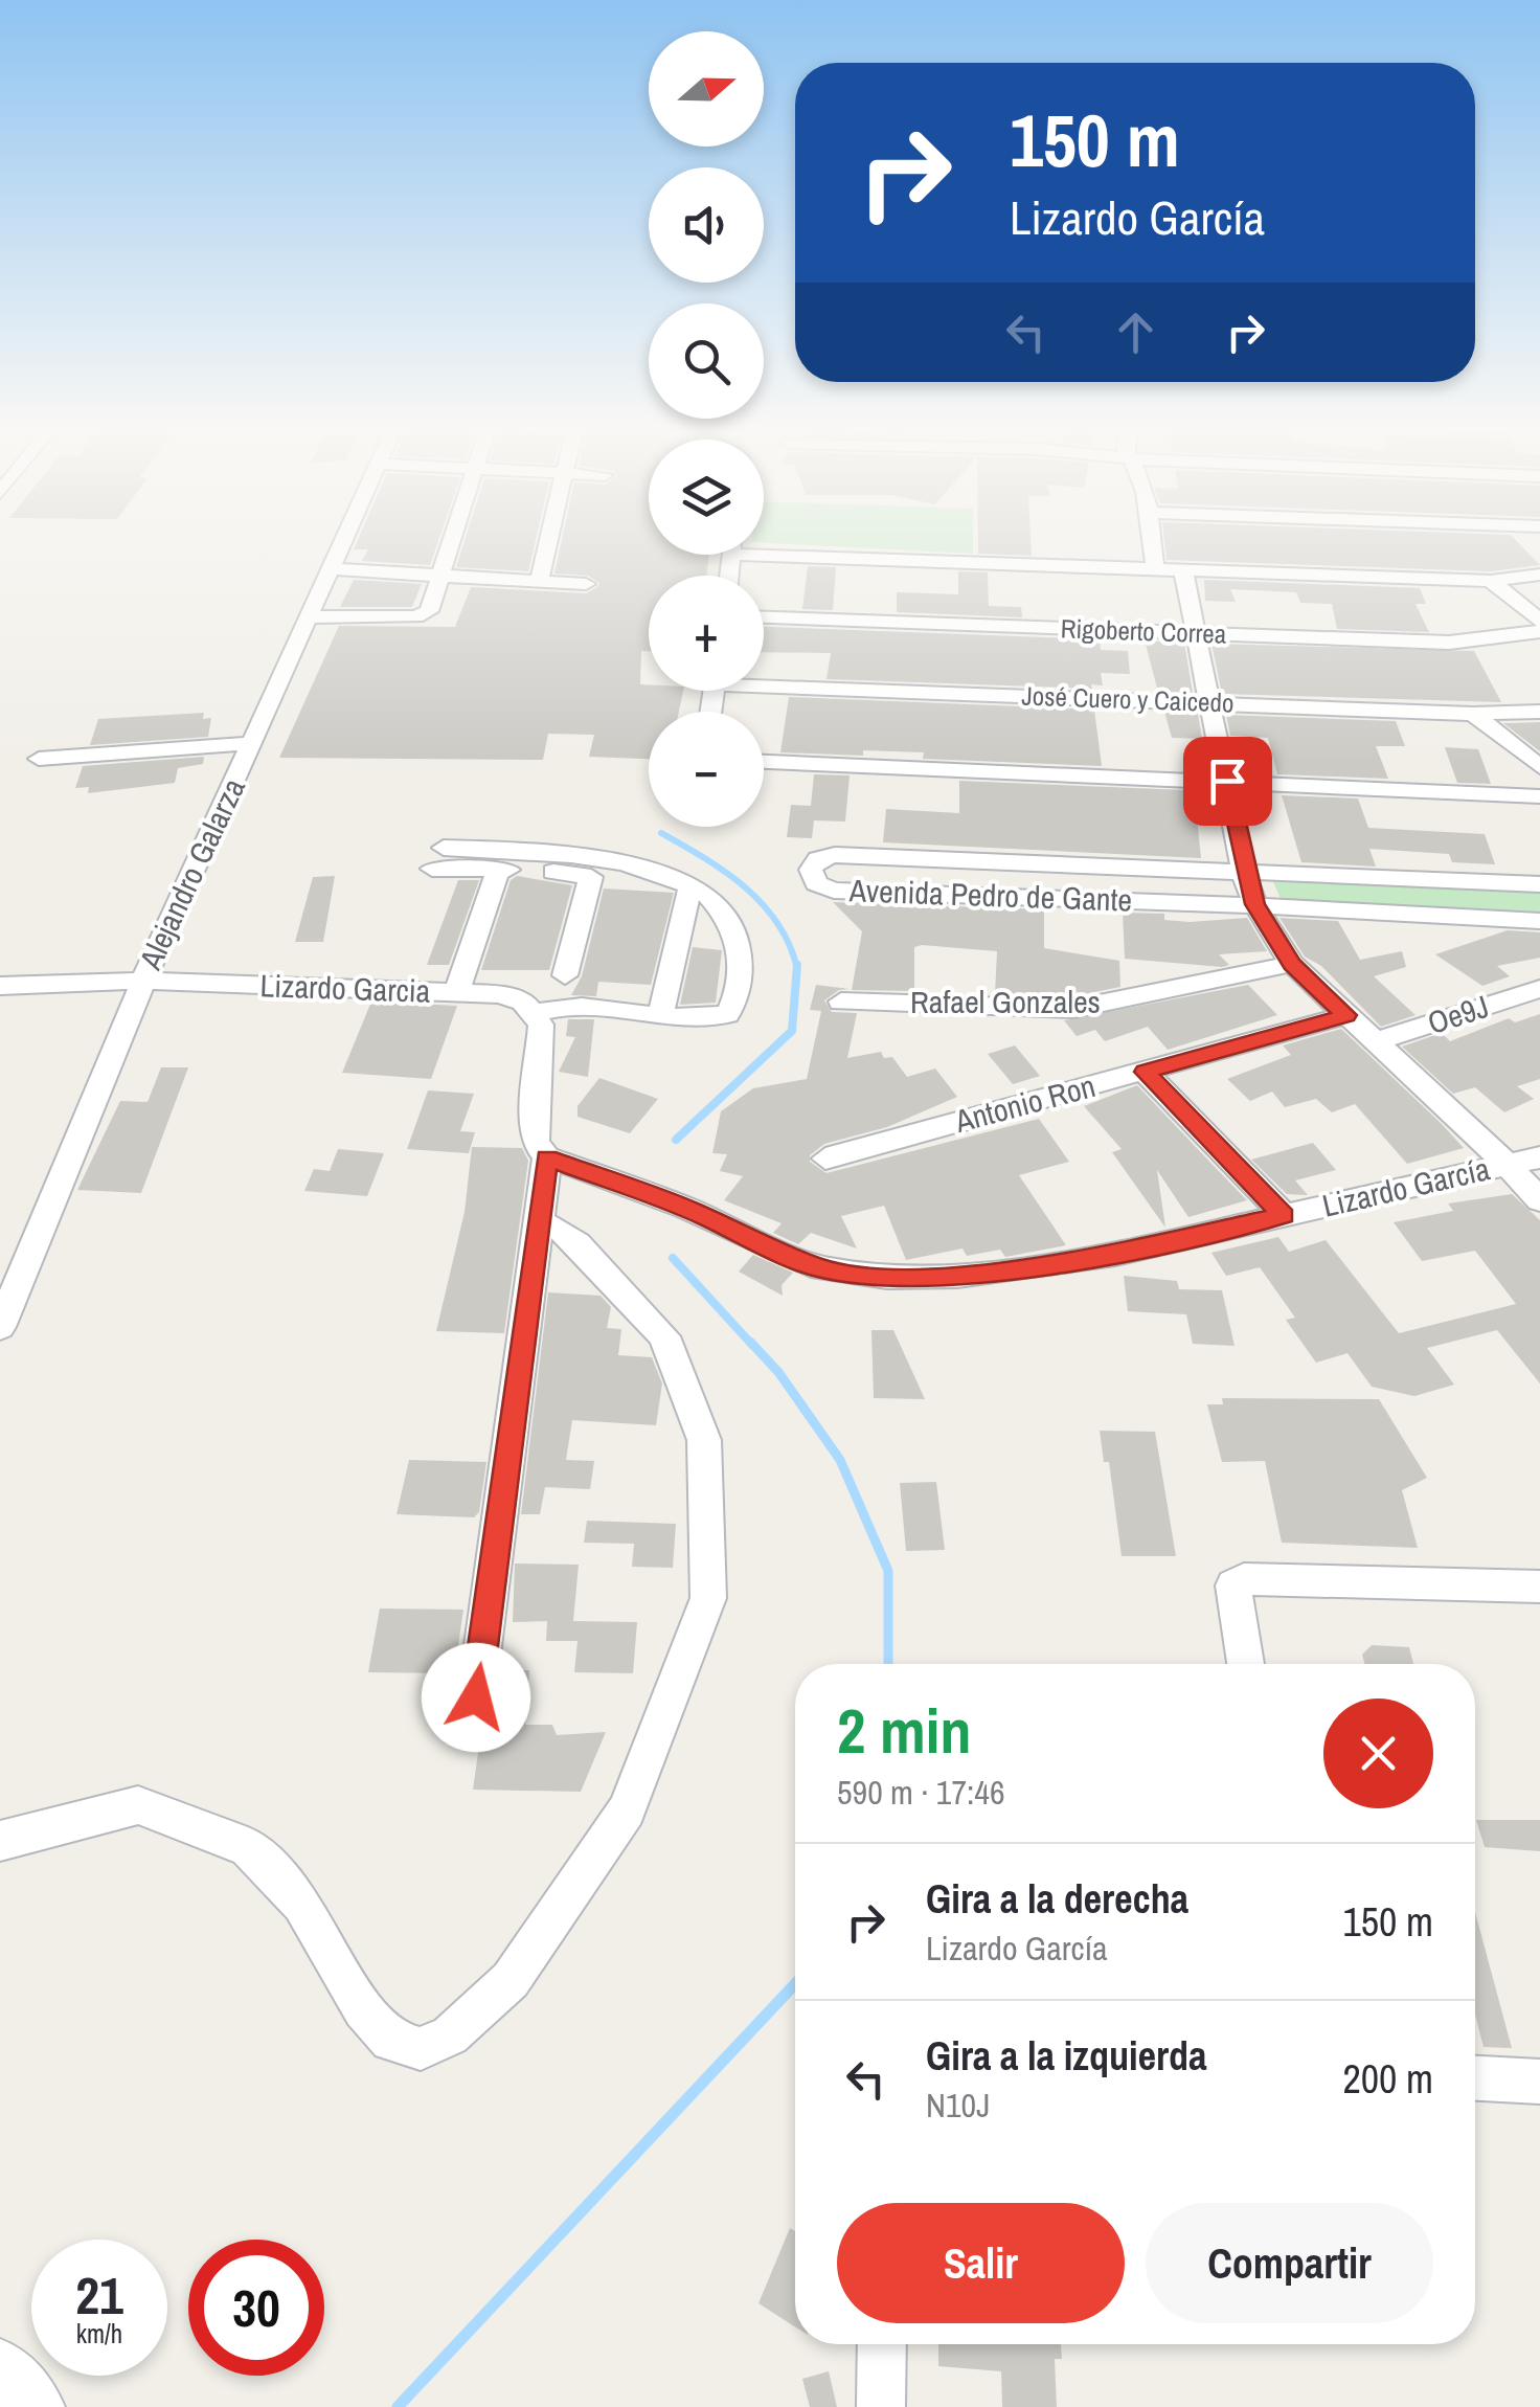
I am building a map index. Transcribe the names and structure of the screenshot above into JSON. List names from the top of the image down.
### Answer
{
  "streets": {
    "street": [
      "Rigoberto Correa",
      "José Cuero y Caicedo",
      "Alejandro Galarza",
      "Avenida Pedro de Gante",
      "Lizardo Garcia",
      "Rafael Gonzales",
      "Oe9J",
      "Antonio Ron",
      "Lizardo García"
    ]
  },
  "crossings": [
    ["Alejandro Galarza", "Lizardo Garcia"]
  ],
  "north": "right",
  "page": {
    "map_buttons": ["+", "−"],
    "turn": ["150 m", "Lizardo García"],
    "heading": ["2 min", "590 m · 17:46"],
    "list": [
      {
        "name": "Gira a la derecha",
        "note": "Lizardo García",
        "value": "150 m"
      },
      {
        "name": "Gira a la izquierda",
        "note": "N10J",
        "value": "200 m"
      }
    ],
    "buttons": ["Salir", "Compartir"],
    "speed": "21 km/h",
    "limit": "30"
  }
}
